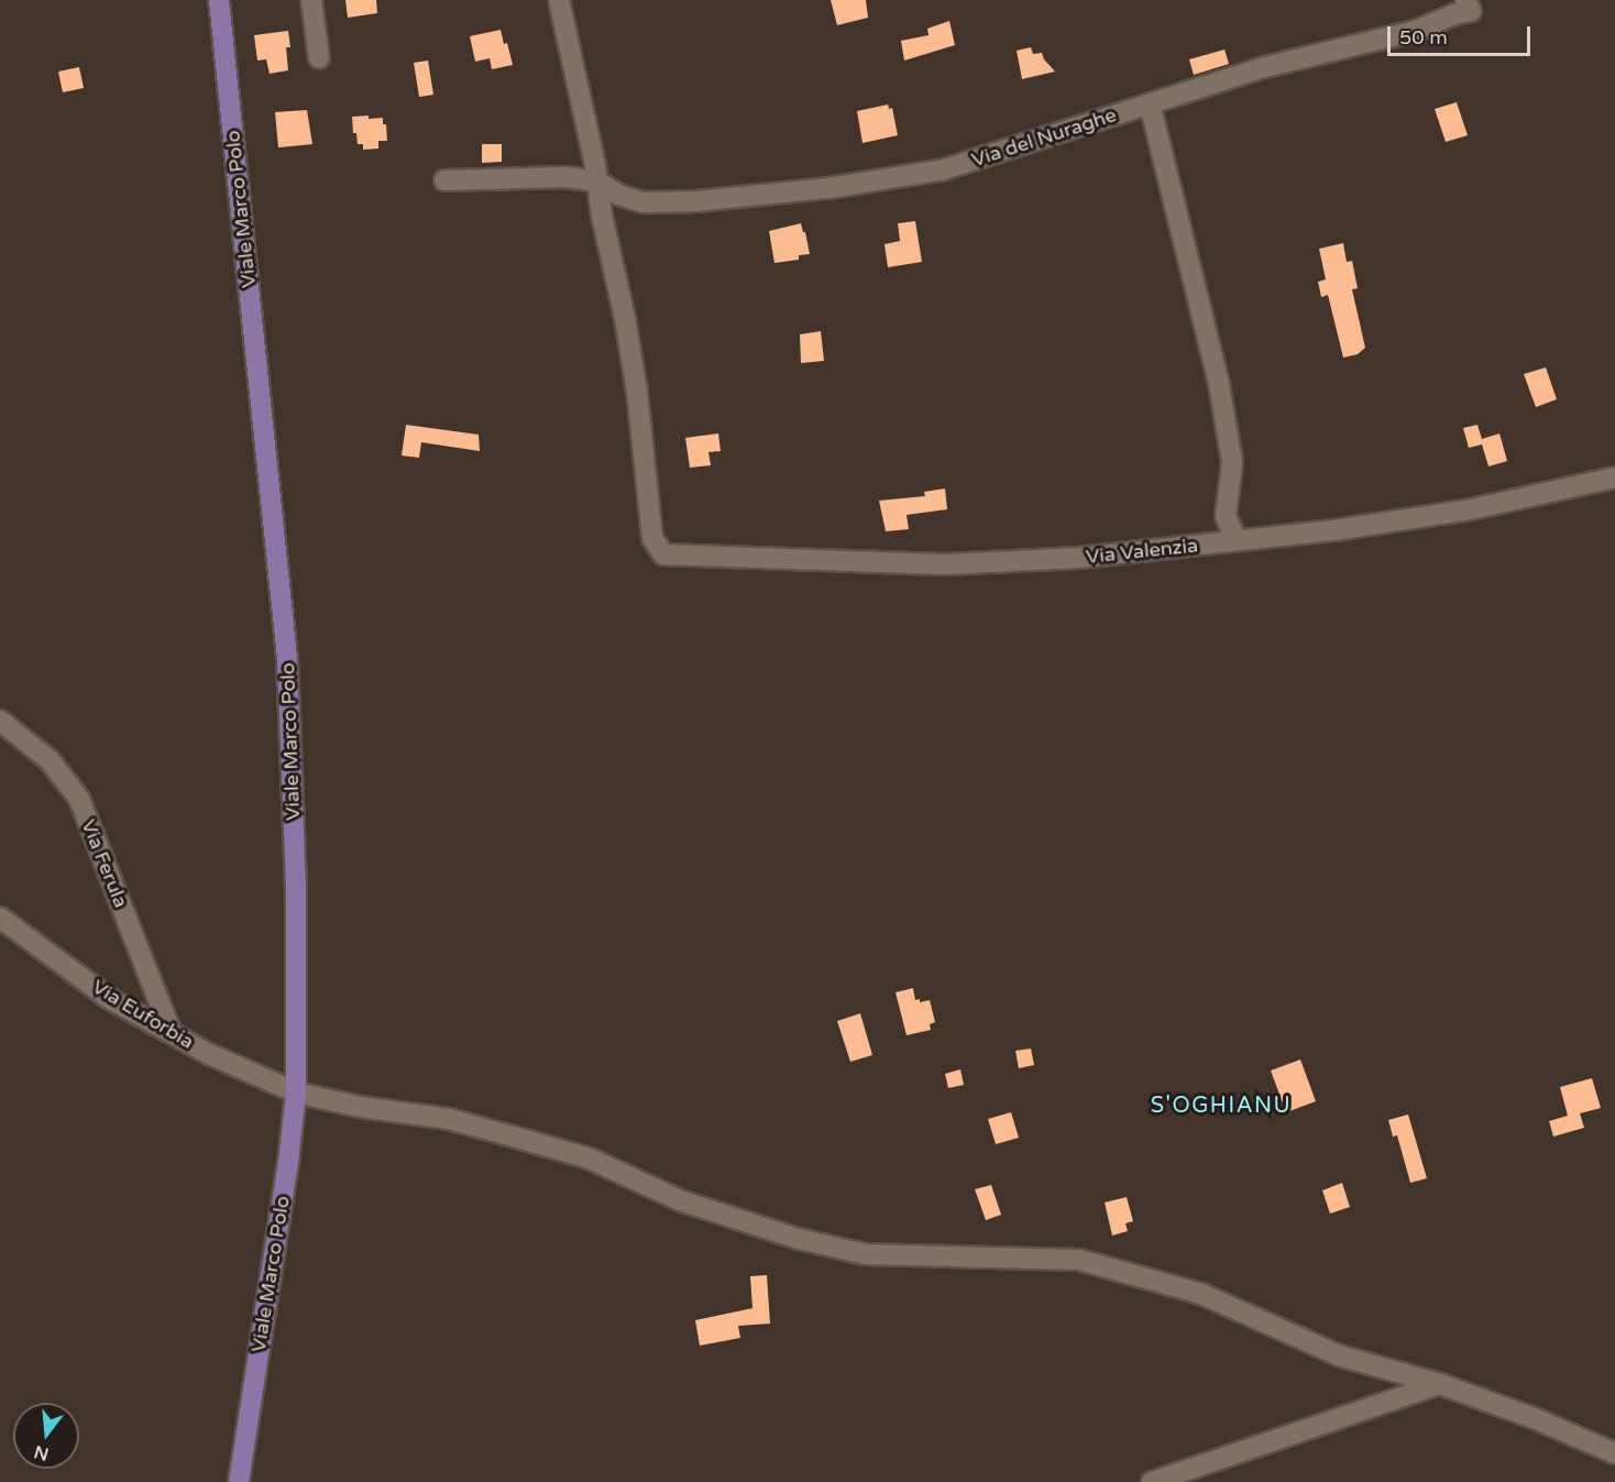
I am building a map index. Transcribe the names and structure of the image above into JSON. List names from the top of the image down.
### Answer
{
  "streets": {
    "main road": ["Viale Marco Polo"],
    "street": [
      "Via del Nuraghe",
      "Via Valenzia",
      "Via Ferula",
      "Via Euforbia"
    ]
  },
  "crossings": [
    ["Via del Nuraghe", "Via Valenzia"],
    ["Viale Marco Polo", "Via Euforbia"],
    ["Via Ferula", "Via Euforbia"]
  ],
  "districts": ["S'OGHIANU"],
  "scale_bar": "50 m",
  "north": "bottom"
}
